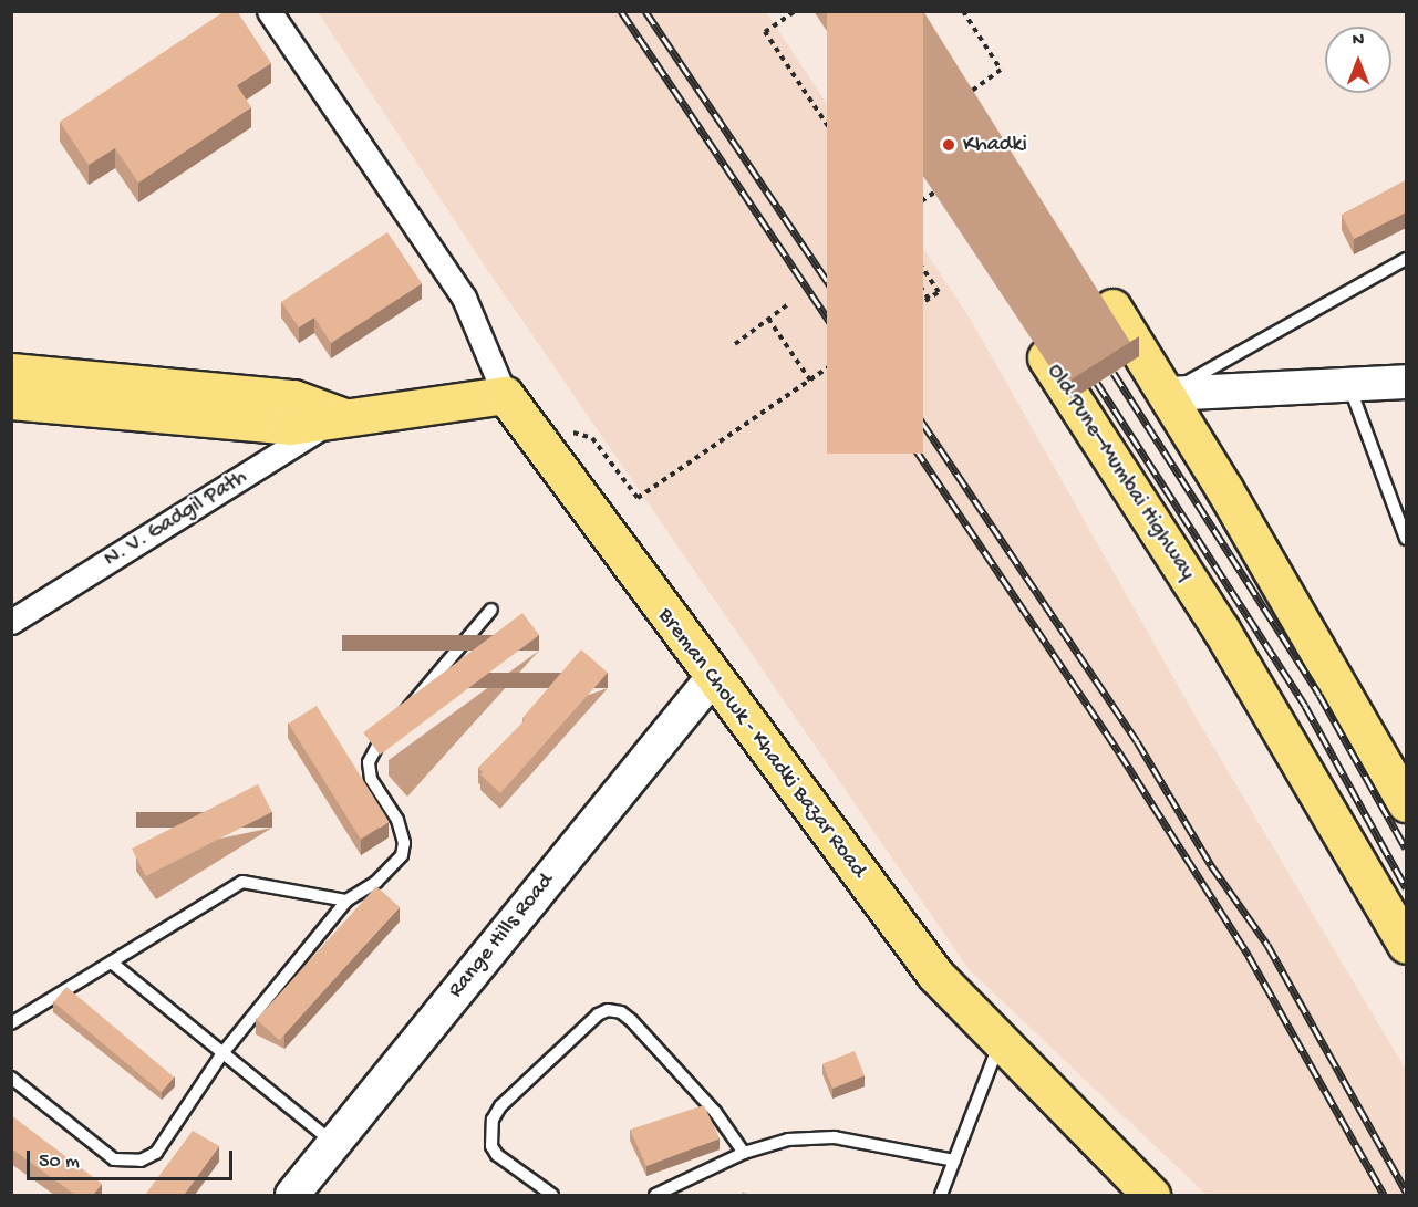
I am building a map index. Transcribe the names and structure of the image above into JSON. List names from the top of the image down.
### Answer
{
  "streets": {
    "main road": ["Old Pune–Mumbai Highway", "Breman Chowk - Khadki Bazar Road"],
    "street": ["N. V. Gadgil Path", "Range Hills Road"]
  },
  "crossings": [
    ["Breman Chowk - Khadki Bazar Road", "Range Hills Road"]
  ],
  "places": ["Khadki"],
  "scale_bar": "50 m",
  "north": "top"
}
